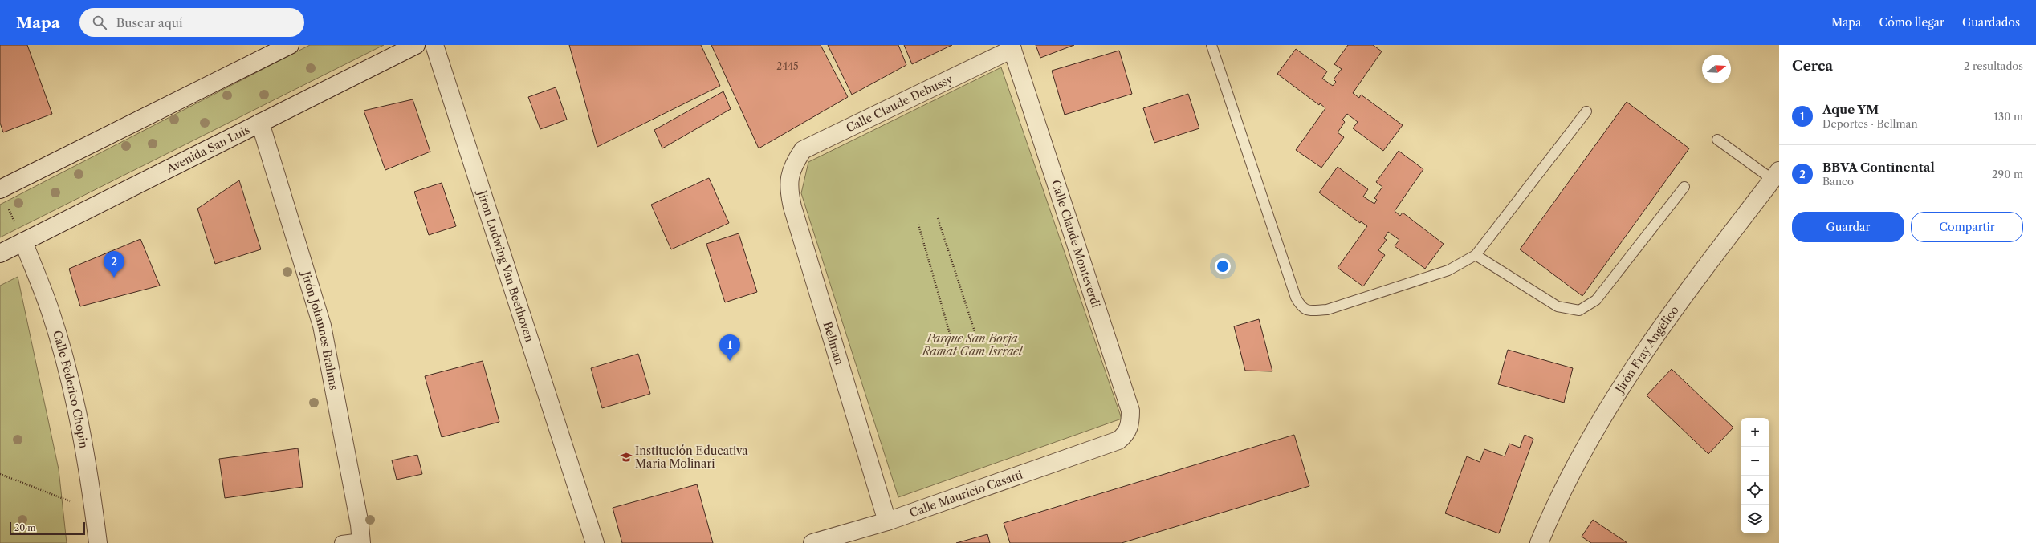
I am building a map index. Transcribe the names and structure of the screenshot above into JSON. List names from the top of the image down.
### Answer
{
  "streets": {
    "street": [
      "Calle Claude Debussy",
      "Avenida San Luis",
      "Calle Claude Monteverdi",
      "Jirón Ludwing Van Beethoven",
      "Jirón Johannes Brahms",
      "Bellman",
      "Jirón Fray Angélico",
      "Calle Federico Chopin",
      "Calle Mauricio Casatti"
    ]
  },
  "crossings": [
    ["Calle Claude Debussy", "Calle Claude Monteverdi"],
    ["Calle Claude Debussy", "Bellman"],
    ["Avenida San Luis", "Jirón Johannes Brahms"],
    ["Avenida San Luis", "Calle Federico Chopin"],
    ["Calle Claude Monteverdi", "Calle Mauricio Casatti"],
    ["Bellman", "Calle Mauricio Casatti"]
  ],
  "parks": ["Parque San Borja Ramat Gam Isrrael"],
  "places": {
    "school or university": ["Institución Educativa Maria Molinari"]
  },
  "house_numbers": ["2445"],
  "scale_bar": "20 m",
  "north": "right",
  "page": {
    "header": "Mapa",
    "search": "Buscar aquí",
    "nav": ["Mapa", "Cómo llegar", "Guardados"],
    "heading": ["Cerca", "2 resultados"],
    "list": [
      {
        "mark": "1",
        "name": "Aque YM",
        "note": "Deportes · Bellman",
        "value": "130 m"
      },
      {
        "mark": "2",
        "name": "BBVA Continental",
        "note": "Banco",
        "value": "290 m"
      }
    ],
    "buttons": ["Guardar", "Compartir"],
    "pins": ["2", "1"],
    "map_buttons": ["+", "−"],
    "scale": "20 m"
  }
}
